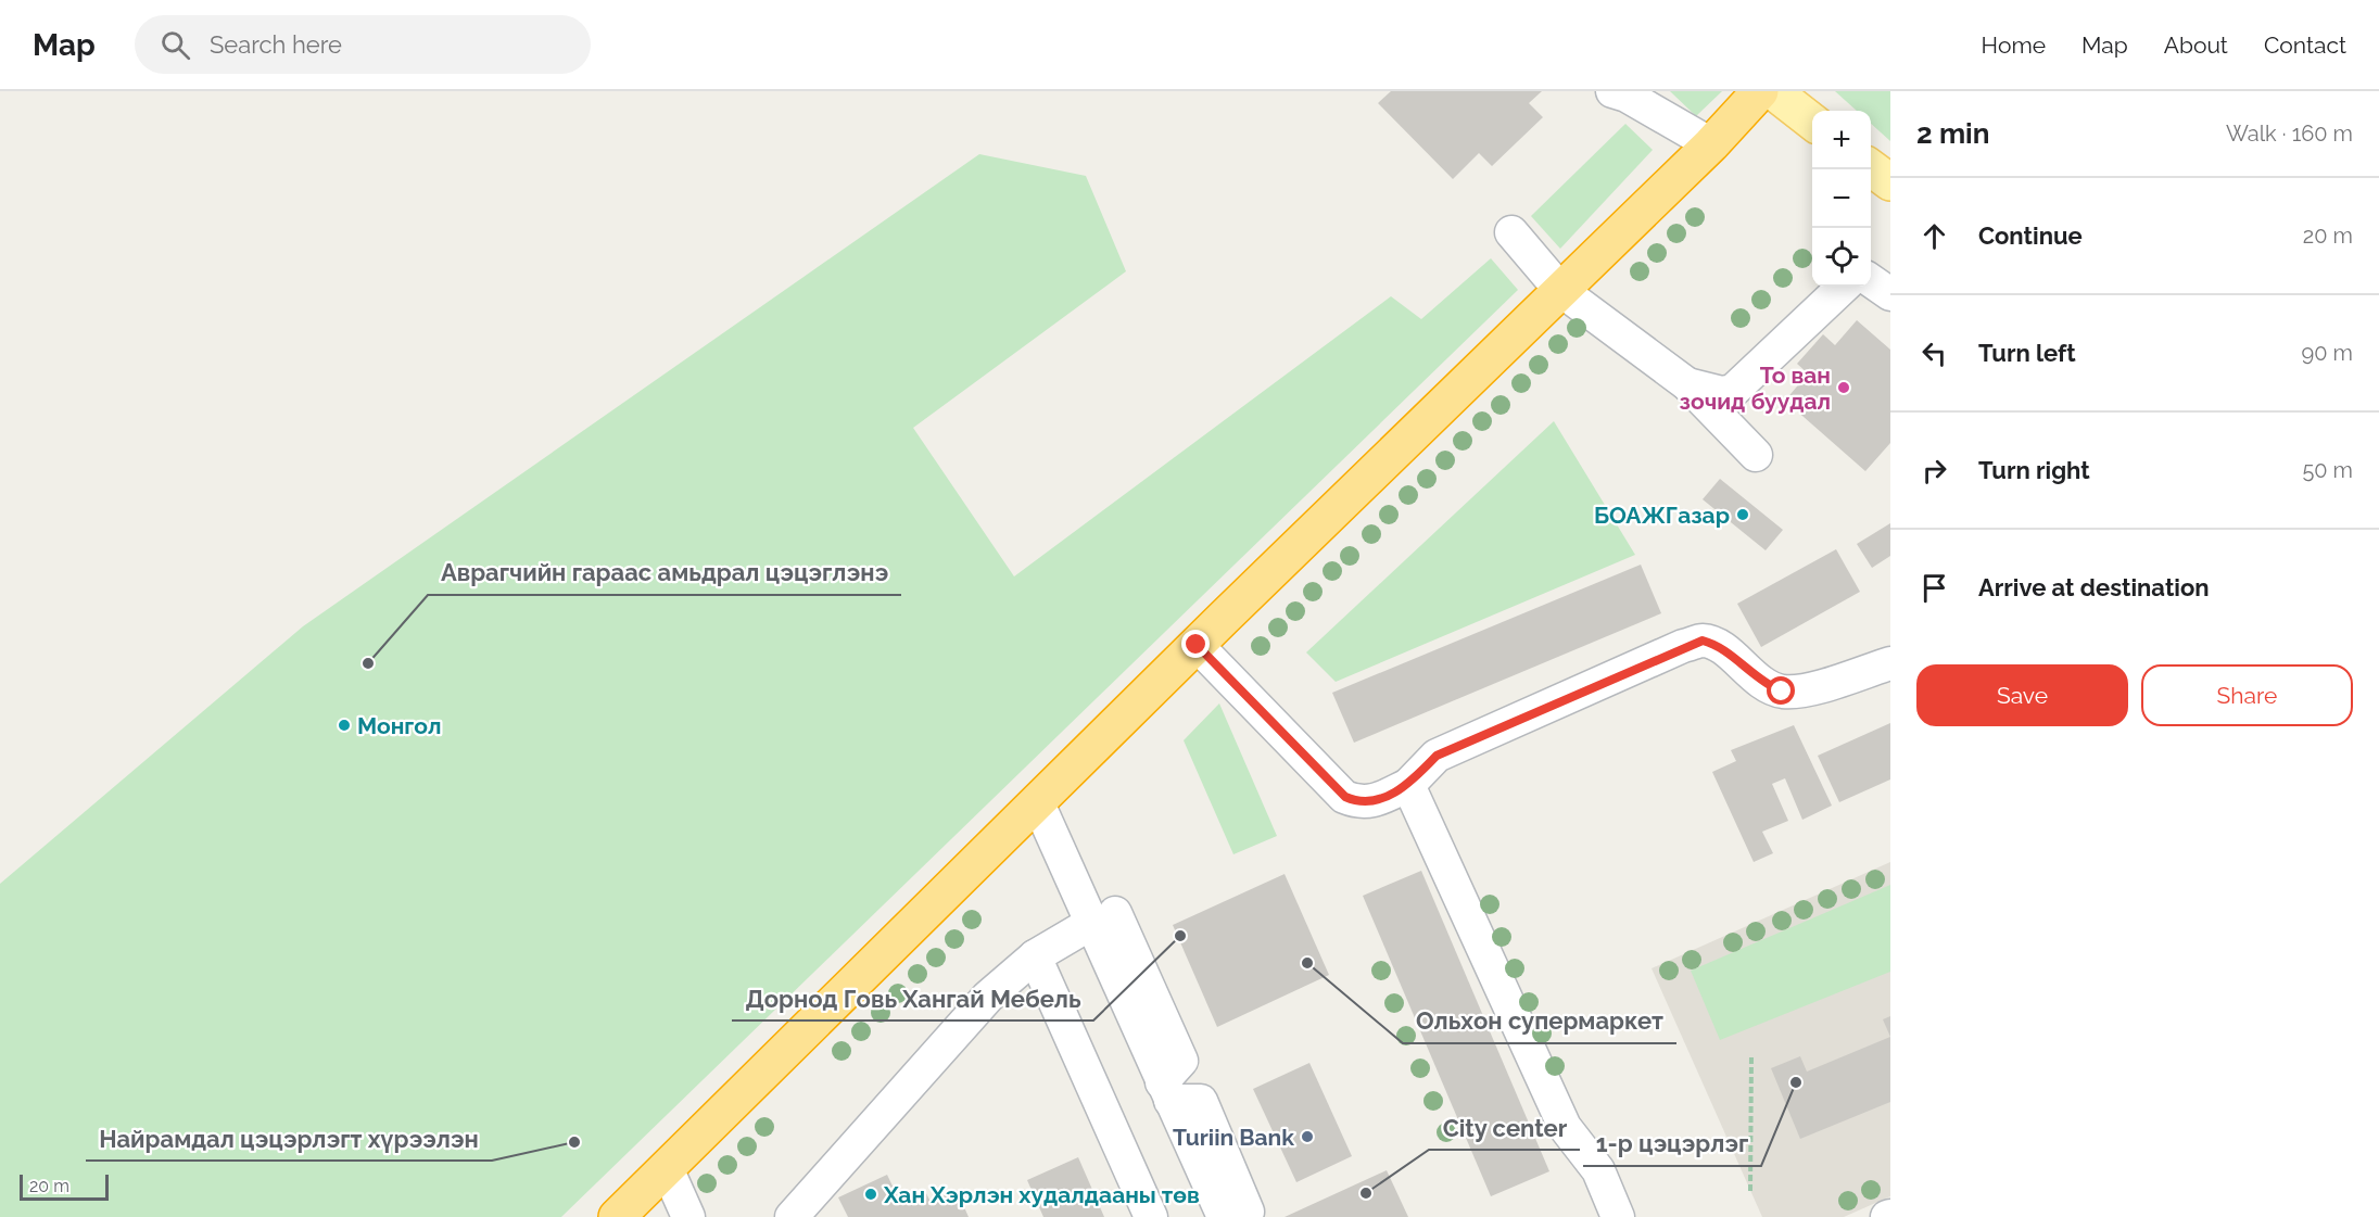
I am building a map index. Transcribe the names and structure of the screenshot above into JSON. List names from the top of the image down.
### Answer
{
  "places": [
    "То ван зочид буудал",
    "БОАЖГазар",
    "Аврагчийн гараас амьдрал цэцэглэнэ",
    "Монгол",
    "Дорнод Говь Хангай Мебель",
    "Ольхон супермаркет",
    "1-р цэцэрлэг",
    "Turiin Bank",
    "Найрамдал цэцэрлэгт хүрээлэн",
    "City center",
    "Хан Хэрлэн худалдааны төв"
  ],
  "scale_bar": "20 m",
  "page": {
    "header": "Map",
    "search": "Search here",
    "nav": [
      "Home",
      "Map",
      "About",
      "Contact"
    ],
    "heading": ["2 min", "Walk · 160 m"],
    "map_buttons": ["+", "−"],
    "list": [
      ["Continue", "20 m"],
      ["Turn left", "90 m"],
      ["Turn right", "50 m"],
      "Arrive at destination"
    ],
    "buttons": ["Save", "Share"],
    "scale": "20 m"
  }
}
